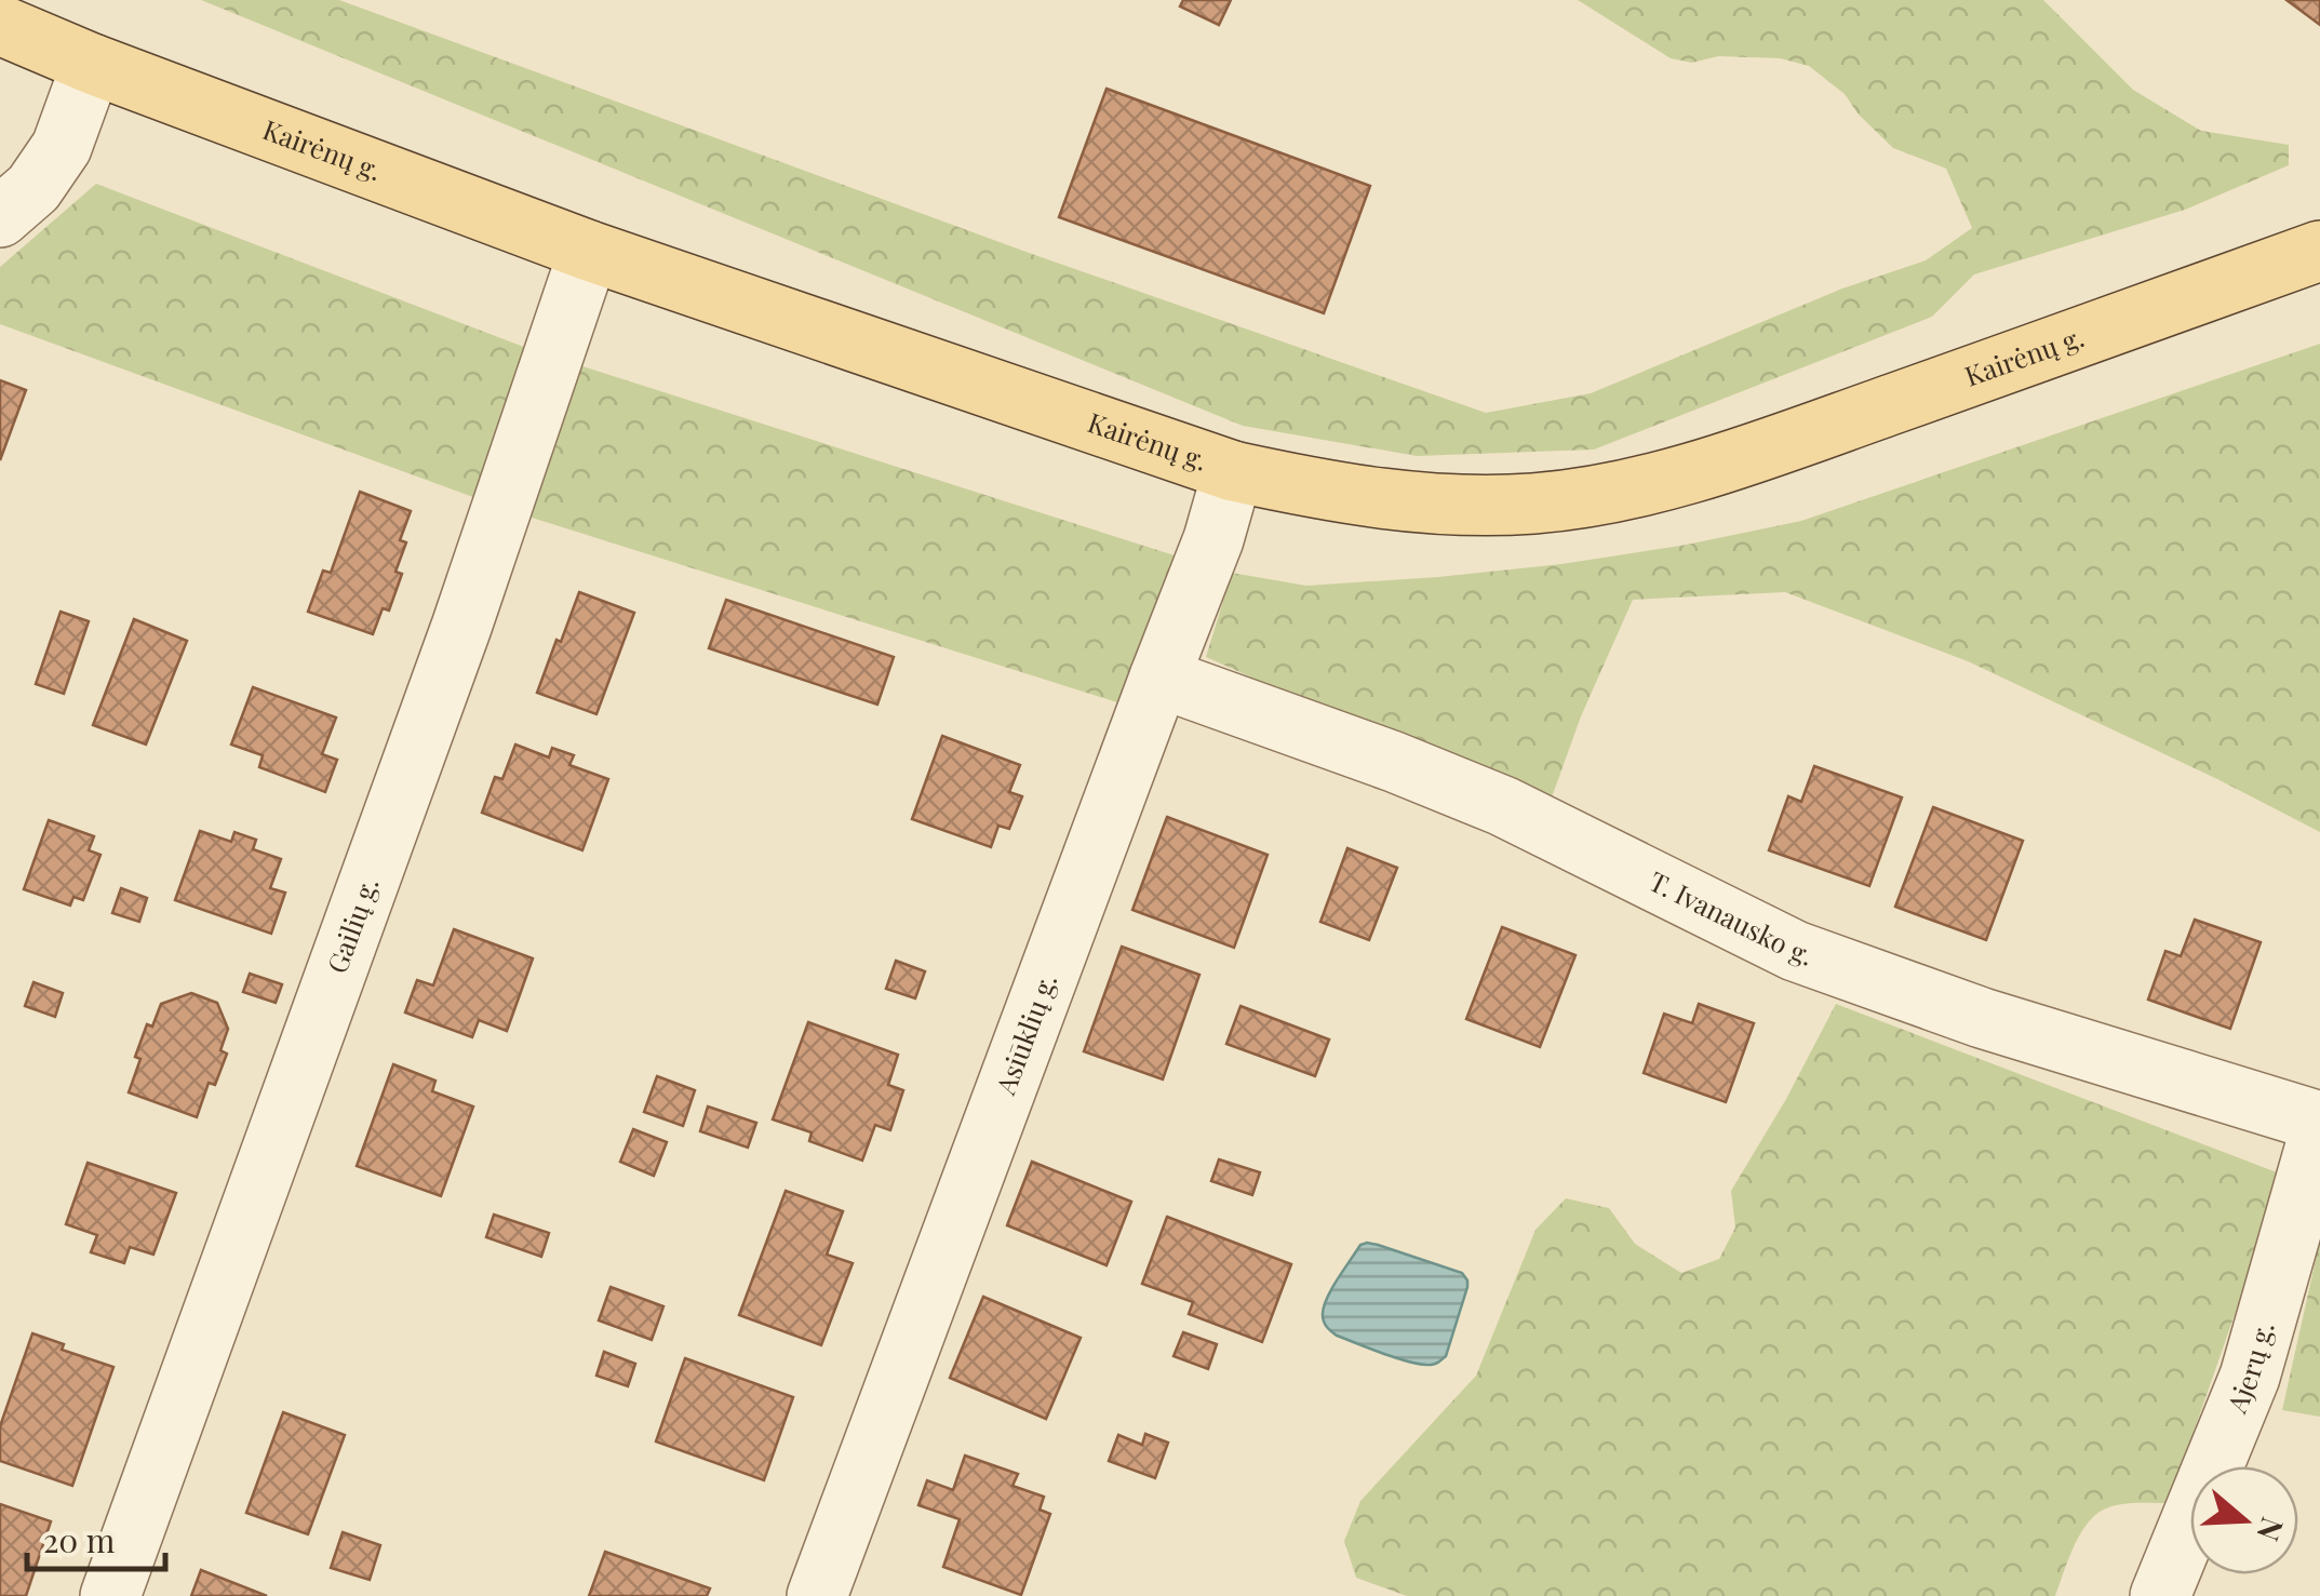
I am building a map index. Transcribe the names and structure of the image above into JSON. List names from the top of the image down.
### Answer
{
  "streets": {
    "main road": ["Kairėnų g."],
    "street": [
      "T. Ivanausko g.",
      "Gailių g.",
      "Asiūklių g.",
      "Ajerų g."
    ]
  },
  "crossings": [
    ["Kairėnų g.", "Gailių g."],
    ["Kairėnų g.", "Asiūklių g."],
    ["T. Ivanausko g.", "Asiūklių g."]
  ],
  "scale_bar": "20 m",
  "north": "right"
}
